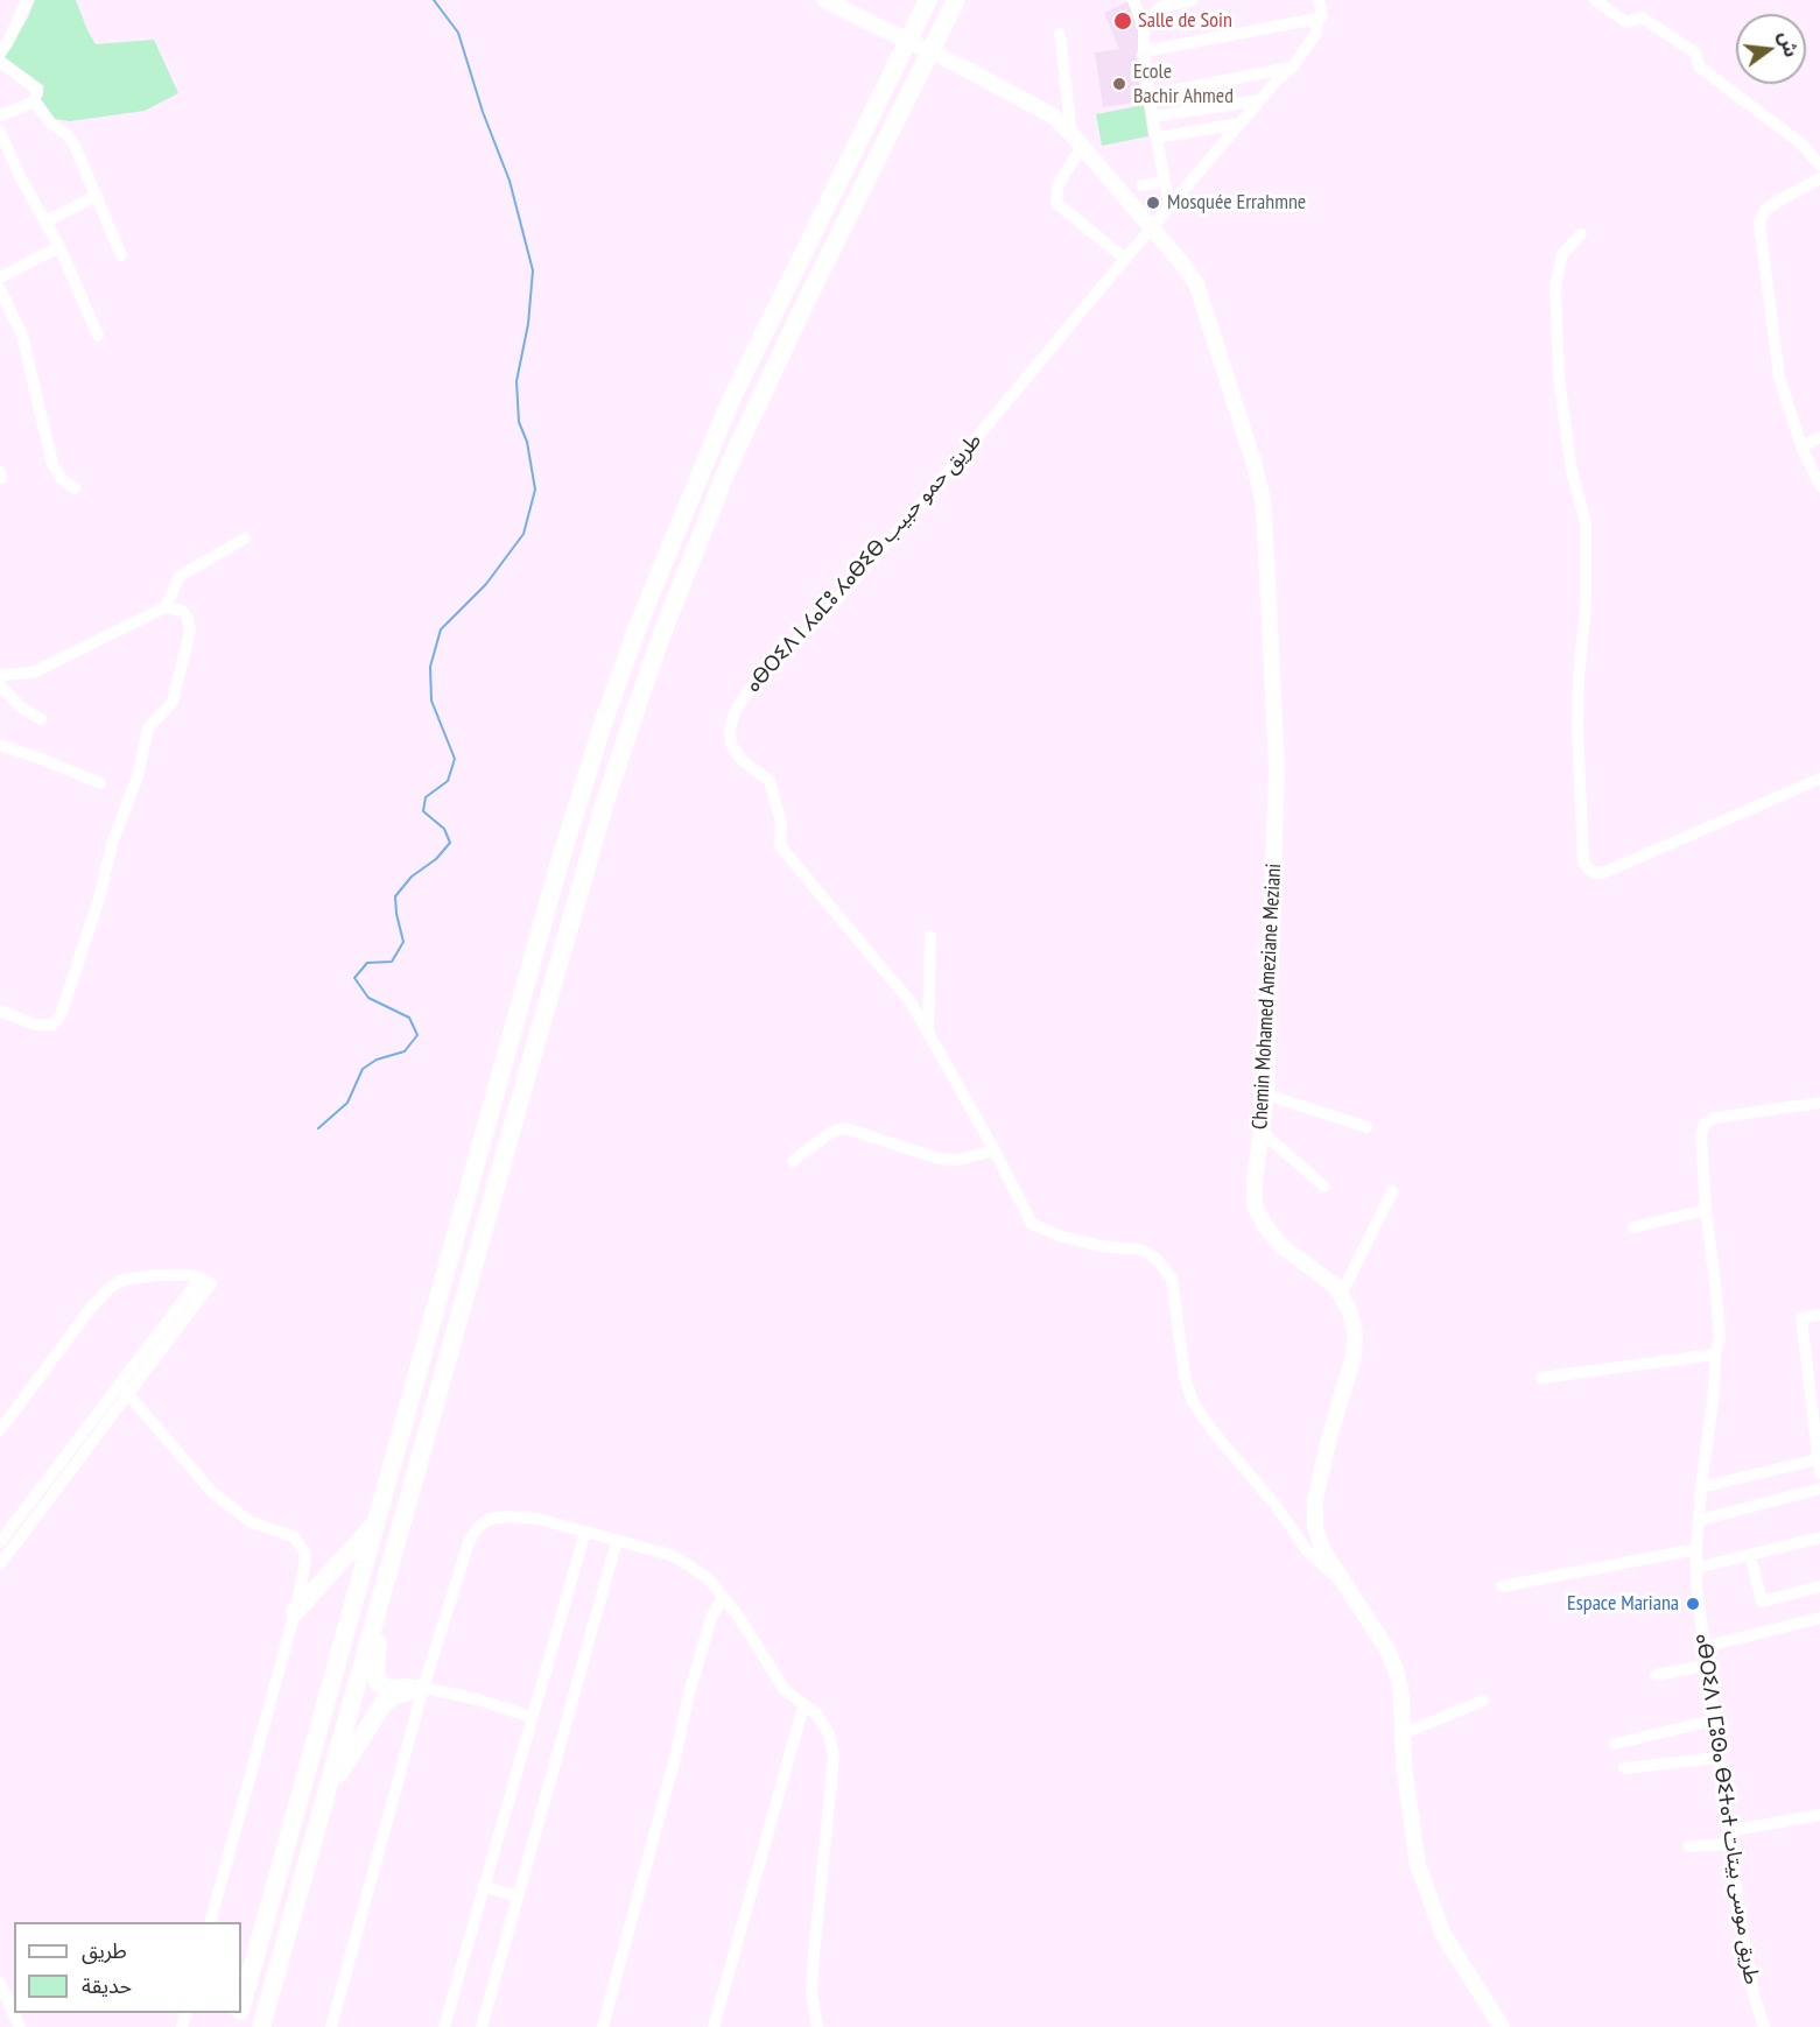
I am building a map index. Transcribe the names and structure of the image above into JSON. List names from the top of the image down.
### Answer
{
  "streets": {
    "main road": ["Chemin Mohamed Ameziane Meziani"],
    "street": ["ⴰⴱⵔⵉⴷ ⵏ ⵃⴰⵎⵓ ⵃⴰⴱⵉⴱ طريق حمو حبيب", "ⴰⴱⵔⵉⴷ ⵏ ⵎⵓⵙⴰ ⴱⵉⵜⴰⵜ طريق موسى بيتات"]
  },
  "crossings": [
    ["ⴰⴱⵔⵉⴷ ⵏ ⵃⴰⵎⵓ ⵃⴰⴱⵉⴱ طريق حمو حبيب", "Chemin Mohamed Ameziane Meziani"]
  ],
  "places": [
    "Salle de Soin",
    "Ecole Bachir Ahmed",
    "Mosquée Errahmne",
    "Espace Mariana"
  ],
  "legend": ["طريق", "حديقة"],
  "north": "right"
}
